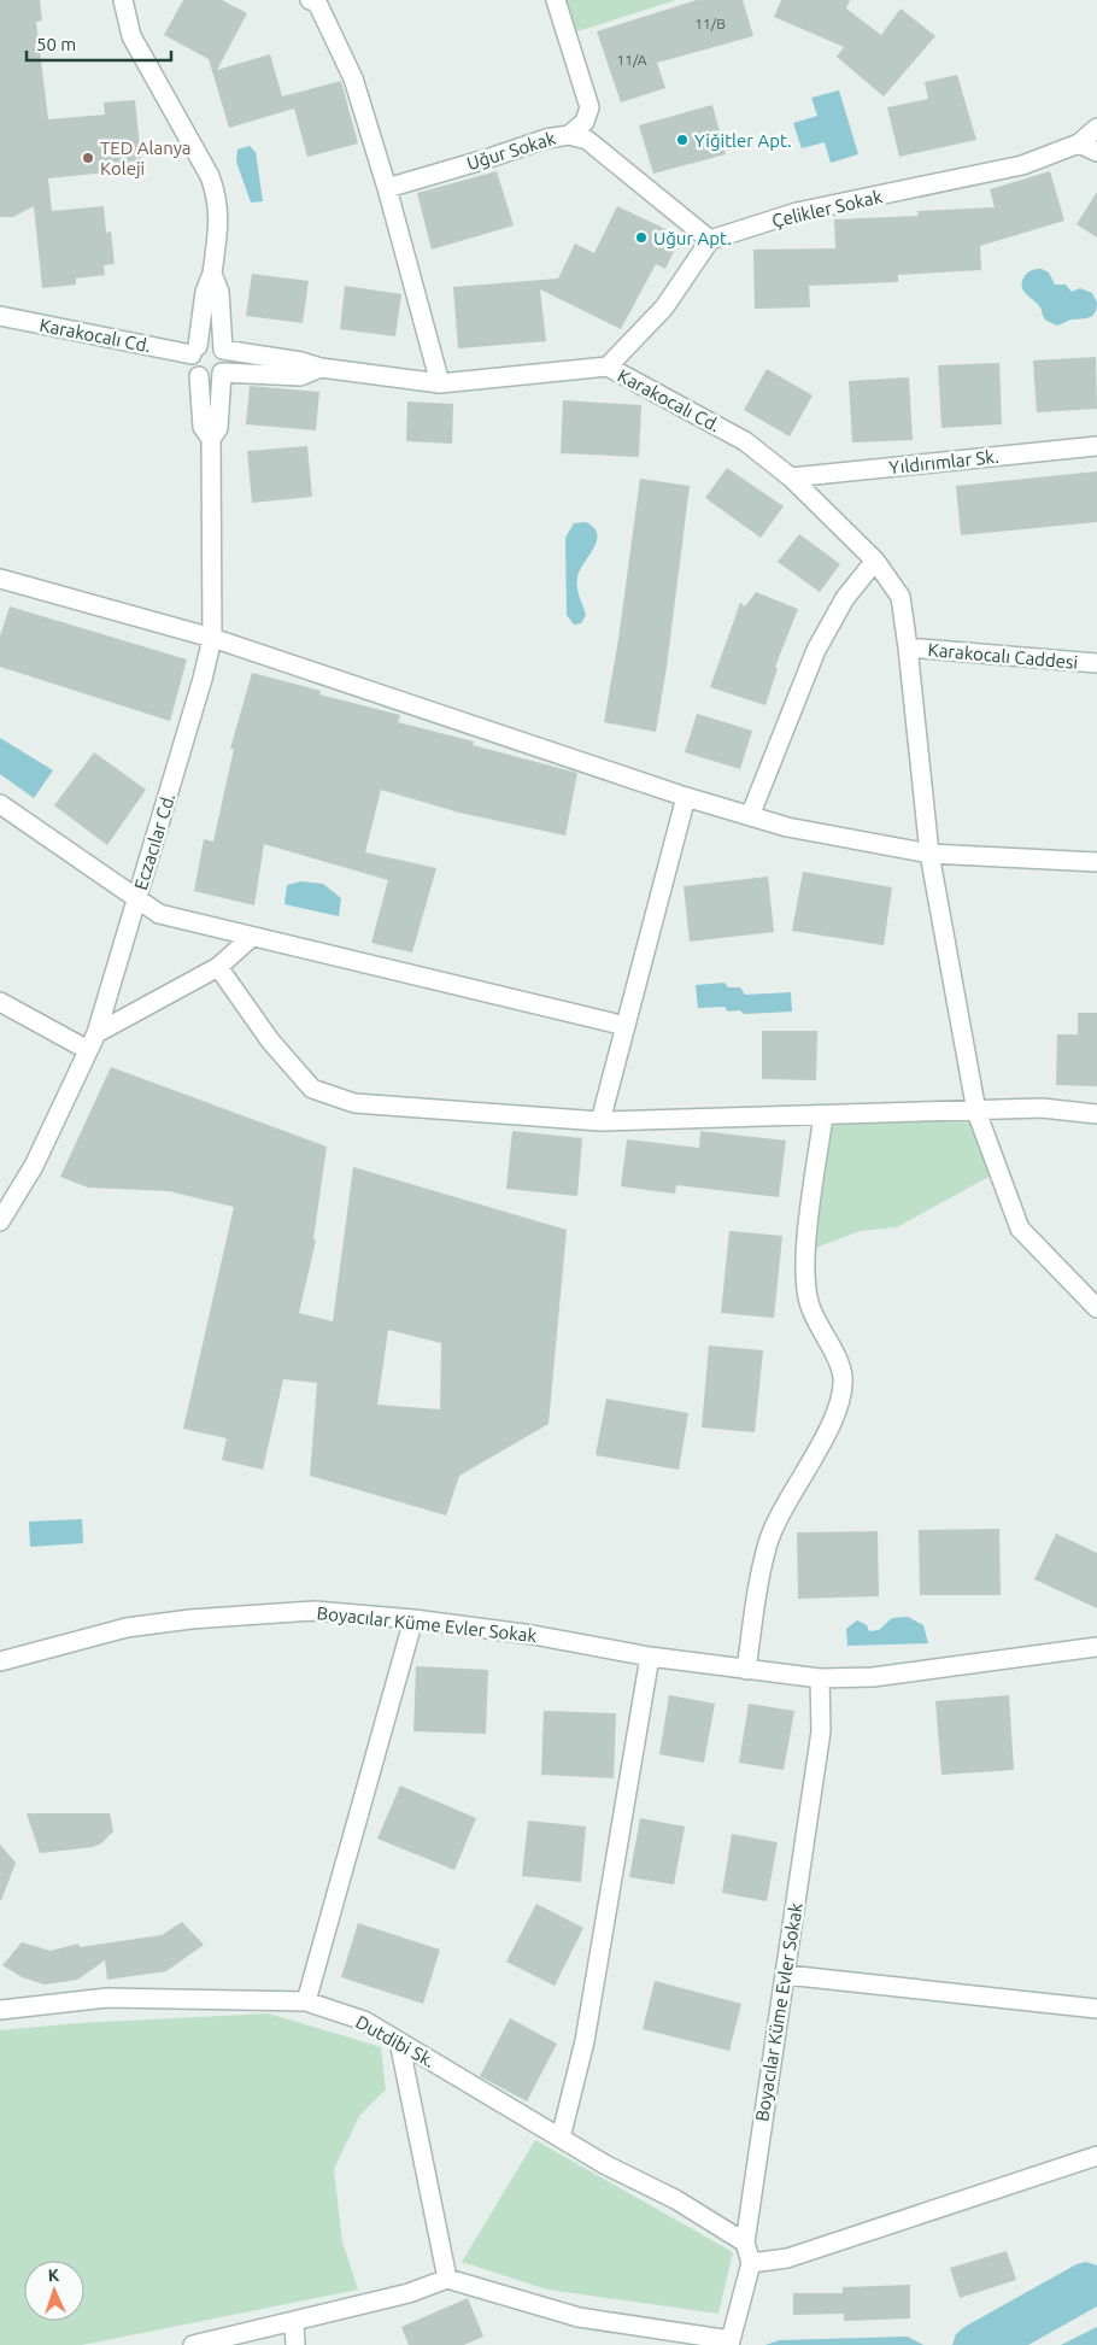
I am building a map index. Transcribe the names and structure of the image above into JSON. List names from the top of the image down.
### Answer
{
  "streets": {
    "street": [
      "Uğur Sokak",
      "Çelikler Sokak",
      "Karakocalı Cd.",
      "Yıldırımlar Sk.",
      "Karakocalı Caddesi",
      "Eczacılar Cd.",
      "Boyacılar Küme Evler Sokak",
      "Dutdibi Sk."
    ]
  },
  "crossings": [
    ["Uğur Sokak", "Çelikler Sokak"],
    ["Karakocalı Cd.", "Yıldırımlar Sk."],
    ["Karakocalı Cd.", "Karakocalı Caddesi"],
    ["Boyacılar Küme Evler Sokak", "Dutdibi Sk."]
  ],
  "places": ["Yiğitler Apt.", "TED Alanya Koleji", "Uğur Apt."],
  "house_numbers": ["11/B", "11/A"],
  "scale_bar": "50 m",
  "north": "top"
}
